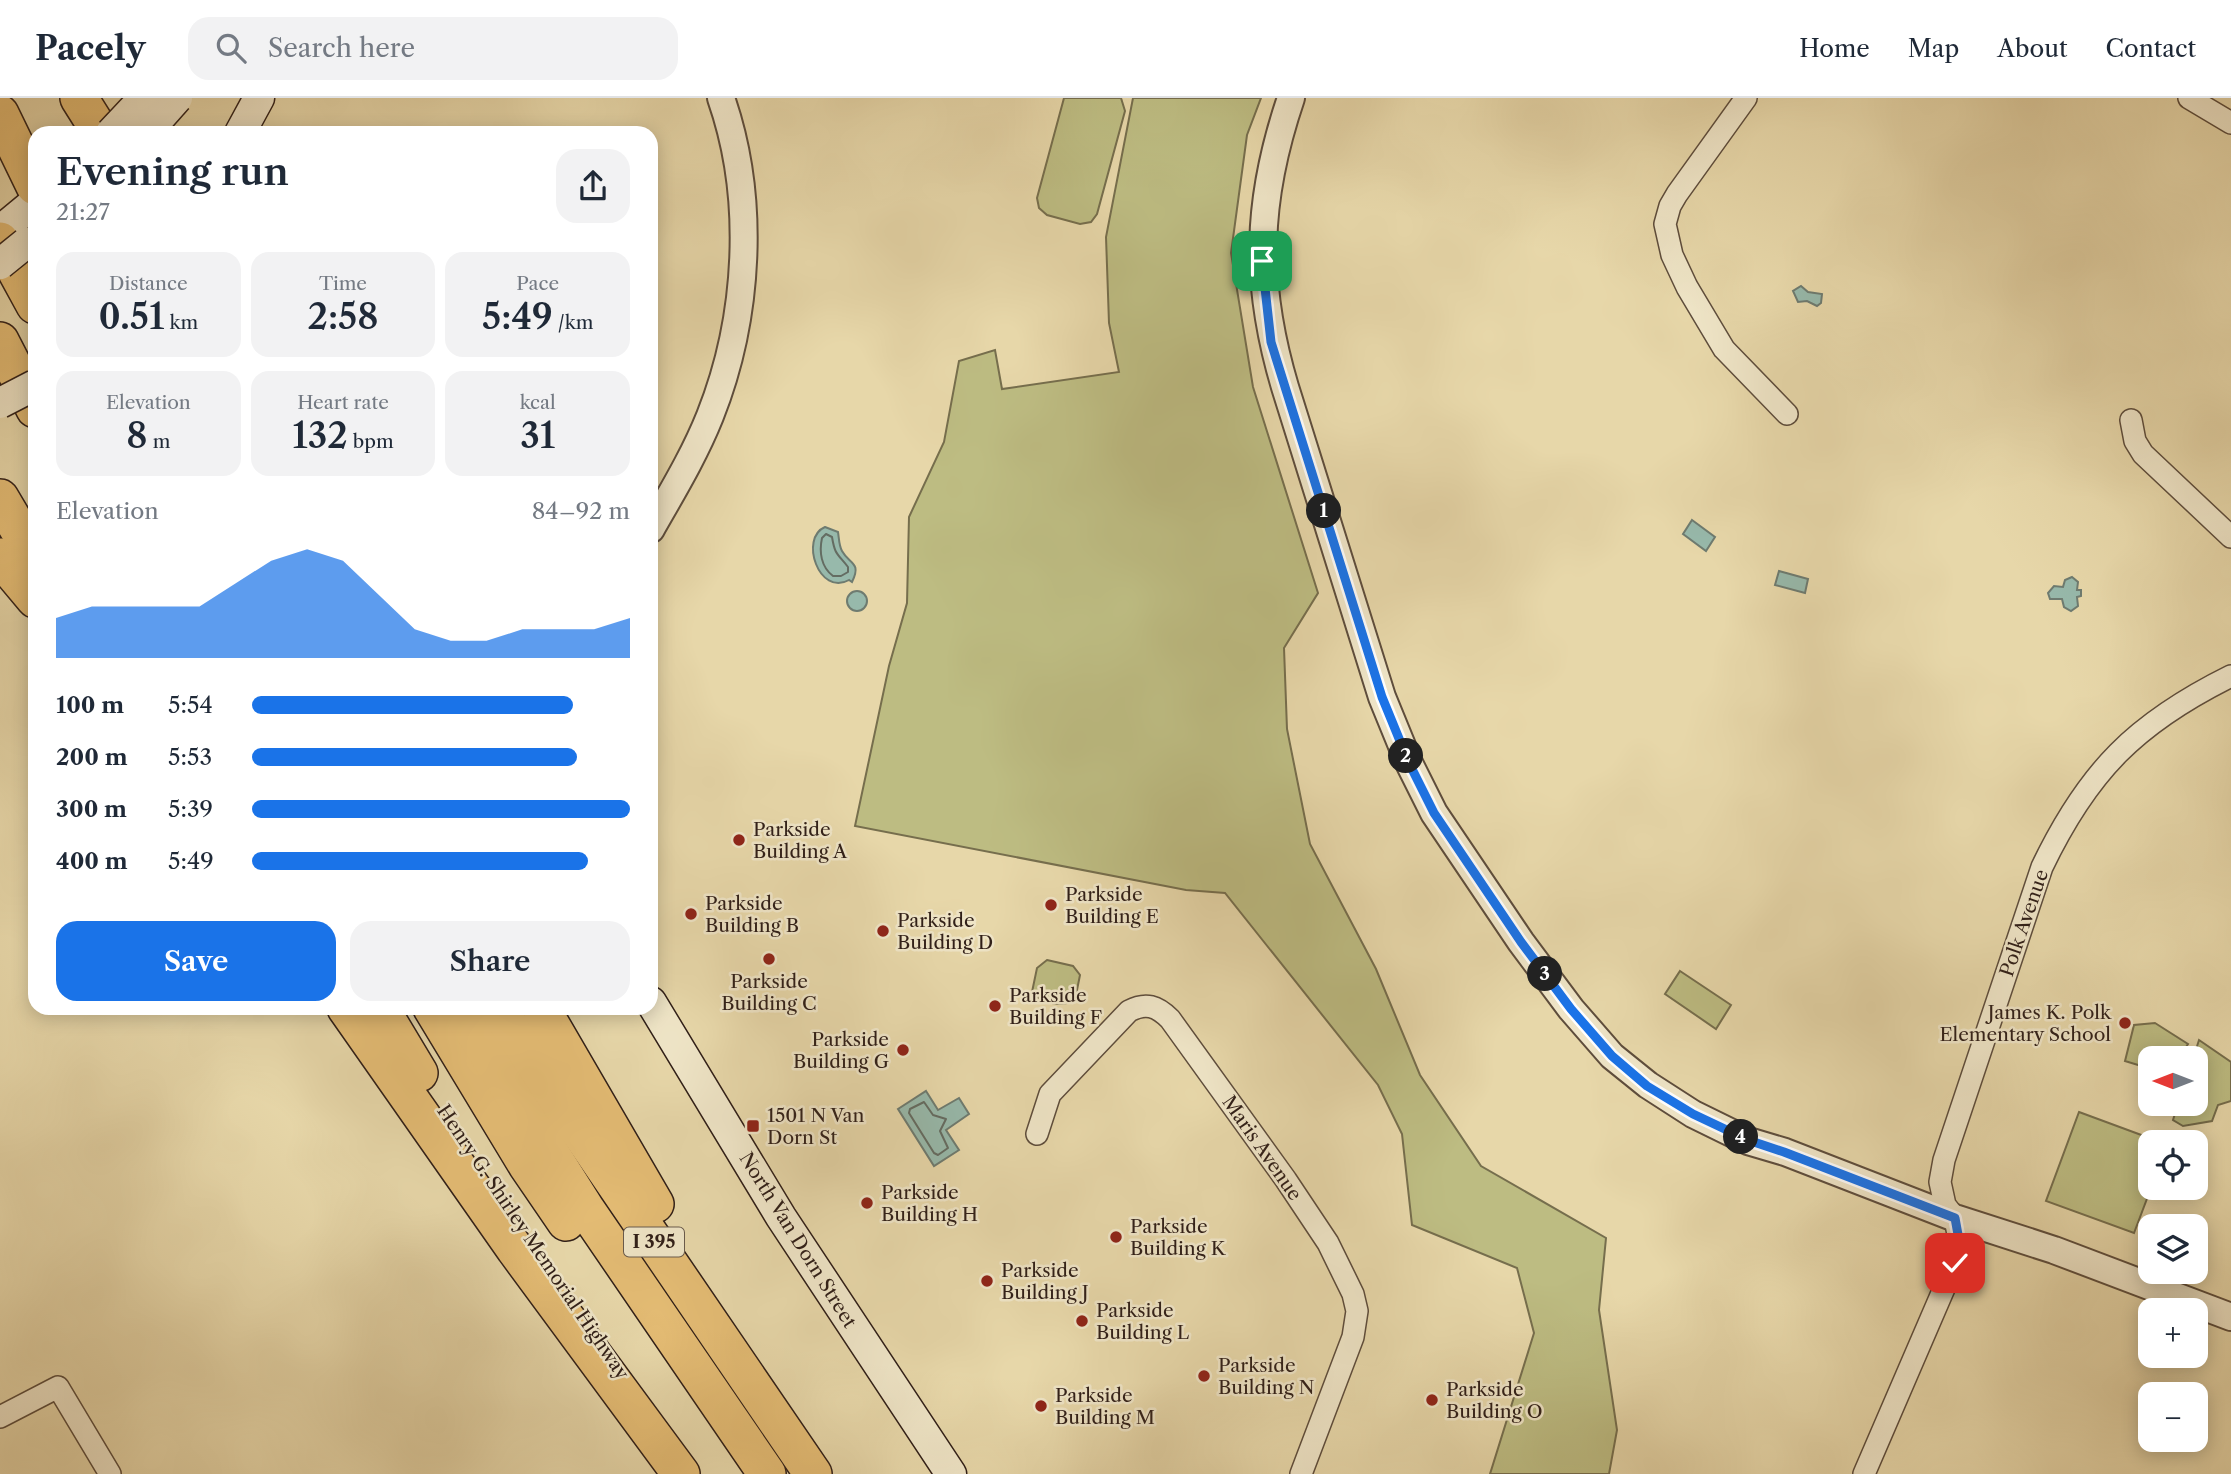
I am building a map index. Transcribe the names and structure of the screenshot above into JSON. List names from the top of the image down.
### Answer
{
  "streets": {
    "highway": ["Henry G. Shirley Memorial Highway", "I 395"],
    "main road": ["North Van Dorn Street"],
    "street": ["Polk Avenue", "Maris Avenue"]
  },
  "places": {
    "other": [
      "Parkside Building A",
      "Parkside Building E",
      "Parkside Building B",
      "Parkside Building D",
      "Parkside Building C",
      "Parkside Building F",
      "James K. Polk Elementary School",
      "Parkside Building G",
      "Parkside Building H",
      "Parkside Building K",
      "Parkside Building J",
      "Parkside Building L",
      "Parkside Building N",
      "Parkside Building O",
      "Parkside Building M"
    ],
    "transit": ["1501 N Van Dorn St"]
  },
  "north": "left",
  "page": {
    "header": "Pacely",
    "search": "Search here",
    "nav": [
      "Home",
      "Map",
      "About",
      "Contact"
    ],
    "heading": ["Evening run", "21:27"],
    "stats": [
      ["Distance", "0.51 km"],
      ["Time", "2:58"],
      ["Pace", "5:49 /km"],
      ["Elevation", "8 m"],
      ["Heart rate", "132 bpm"],
      ["kcal", "31"]
    ],
    "chart": ["Elevation", "84–92 m"],
    "pins": [
      "1",
      "2",
      "3",
      "4"
    ],
    "list": [
      {
        "name": "100 m",
        "note": "5:54"
      },
      {
        "name": "200 m",
        "note": "5:53"
      },
      {
        "name": "300 m",
        "note": "5:39"
      },
      {
        "name": "400 m",
        "note": "5:49"
      }
    ],
    "buttons": ["Save", "Share"],
    "map_buttons": ["+", "−"]
  }
}
